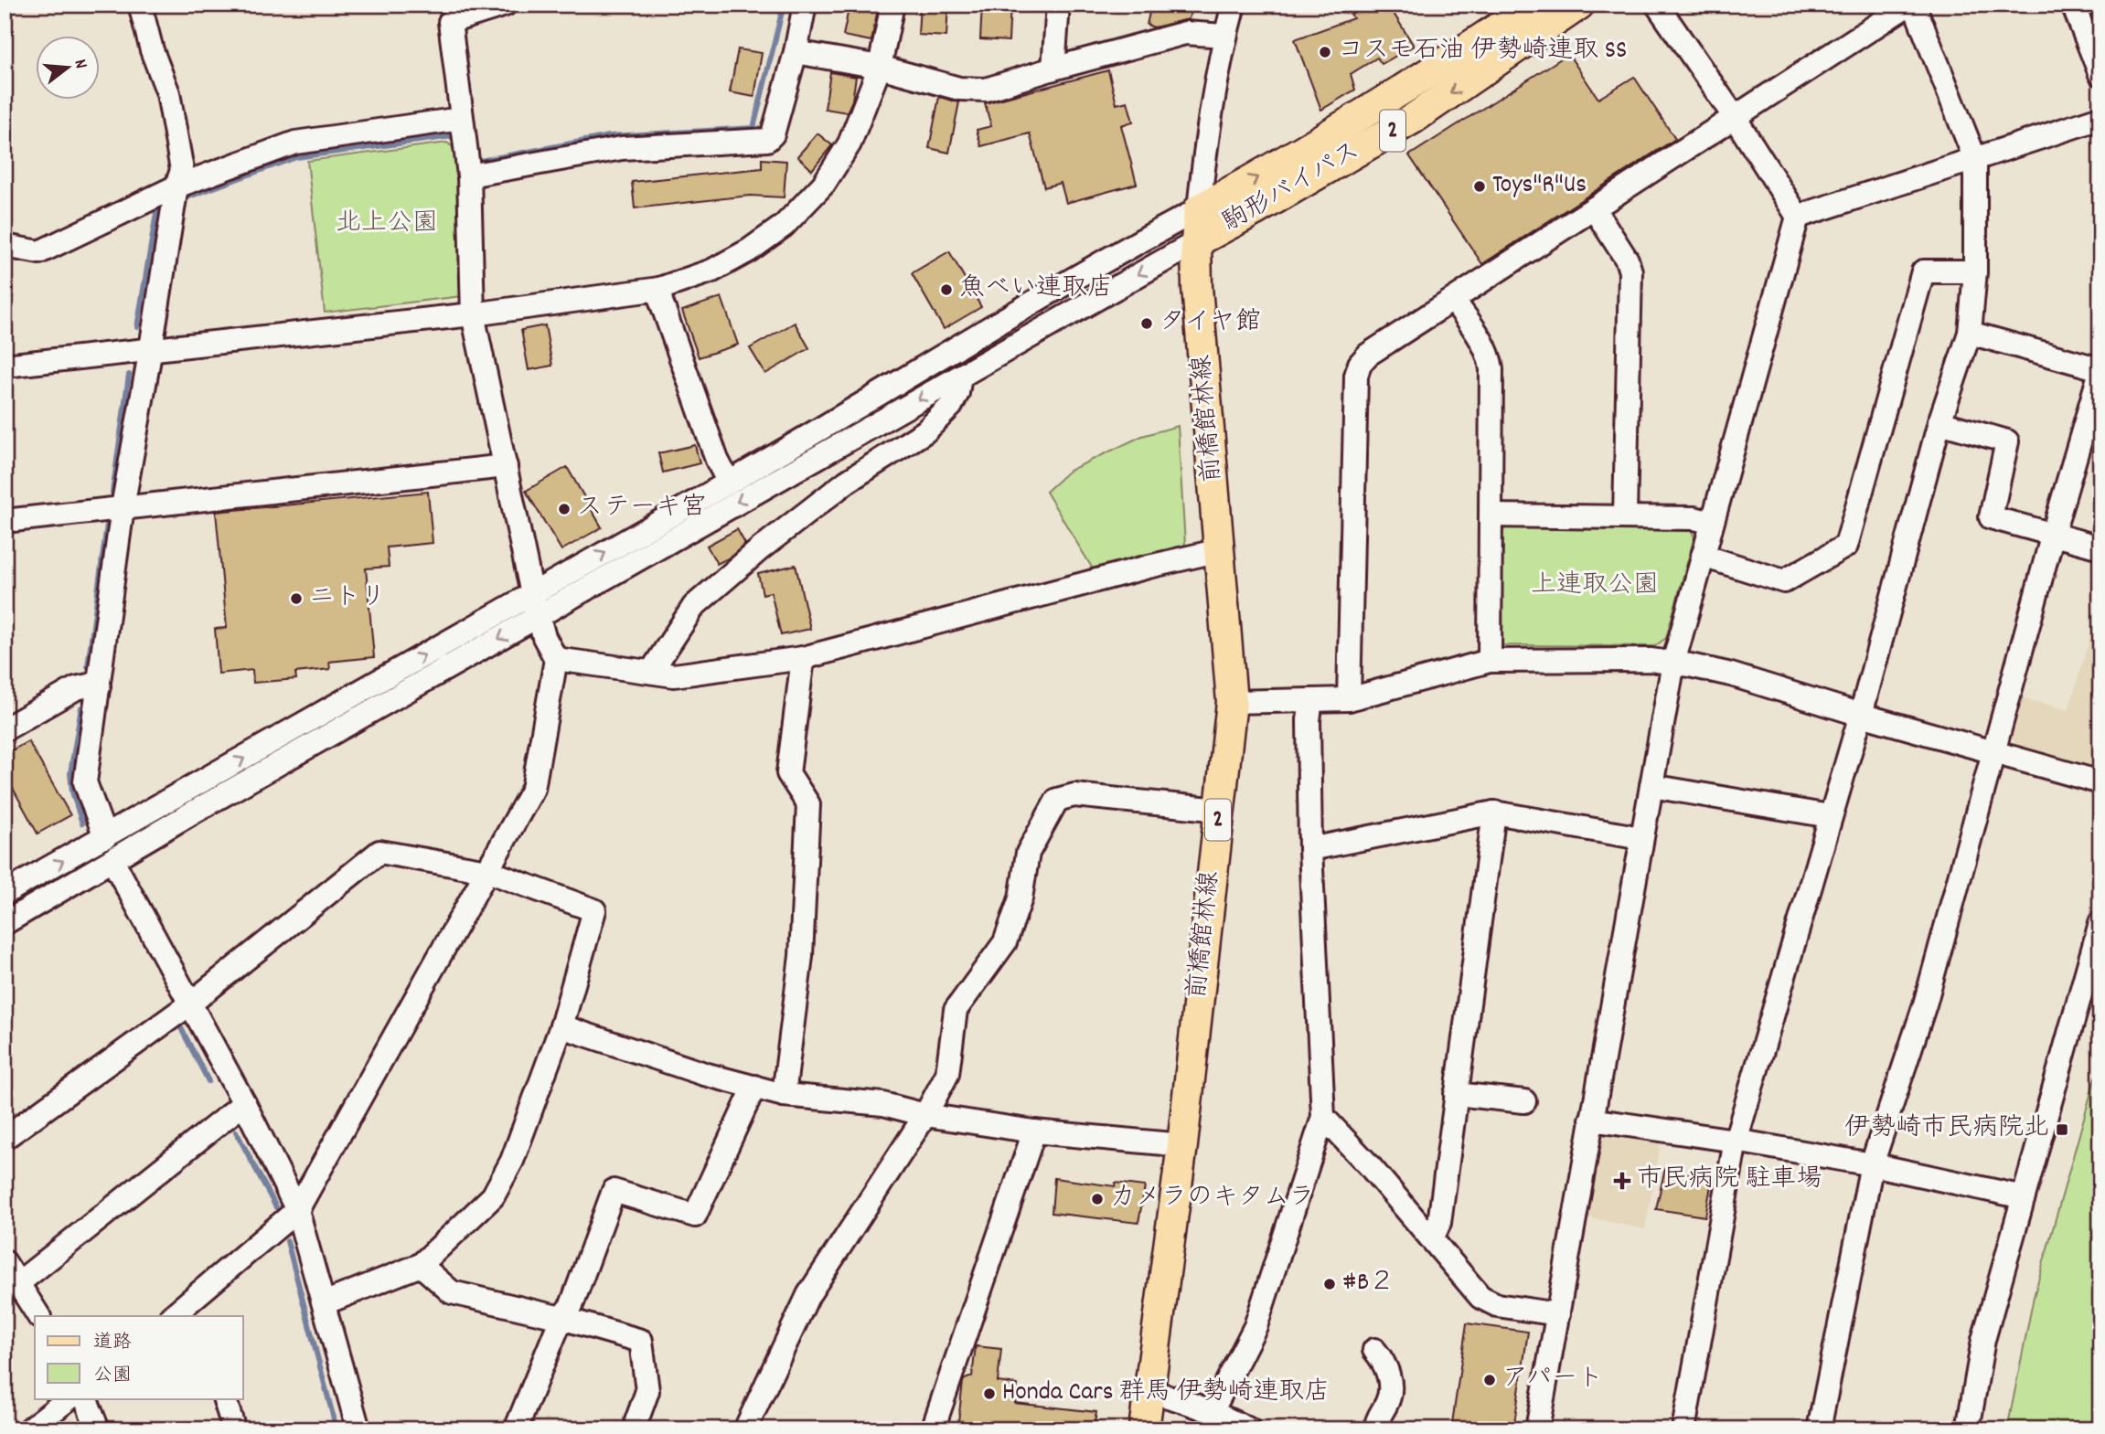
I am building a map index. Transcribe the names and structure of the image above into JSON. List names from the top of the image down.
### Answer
{
  "streets": {
    "main road": ["2", "駒形バイパス", "前橋館林線"]
  },
  "crossings": [
    ["駒形バイパス", "前橋館林線"]
  ],
  "parks": ["北上公園", "上連取公園"],
  "places": {
    "other": [
      "コスモ石油 伊勢崎連取 SS",
      "Toys\"R\"Us",
      "魚べい連取店",
      "タイヤ館",
      "ステーキ宮",
      "ニトリ",
      "カメラのキタムラ",
      "#B２",
      "アパート",
      "Honda Cars 群馬 伊勢崎連取店"
    ],
    "transit": ["伊勢崎市民病院北"],
    "health": ["市民病院 駐車場"]
  },
  "legend": ["道路", "公園"],
  "north": "right"
}
